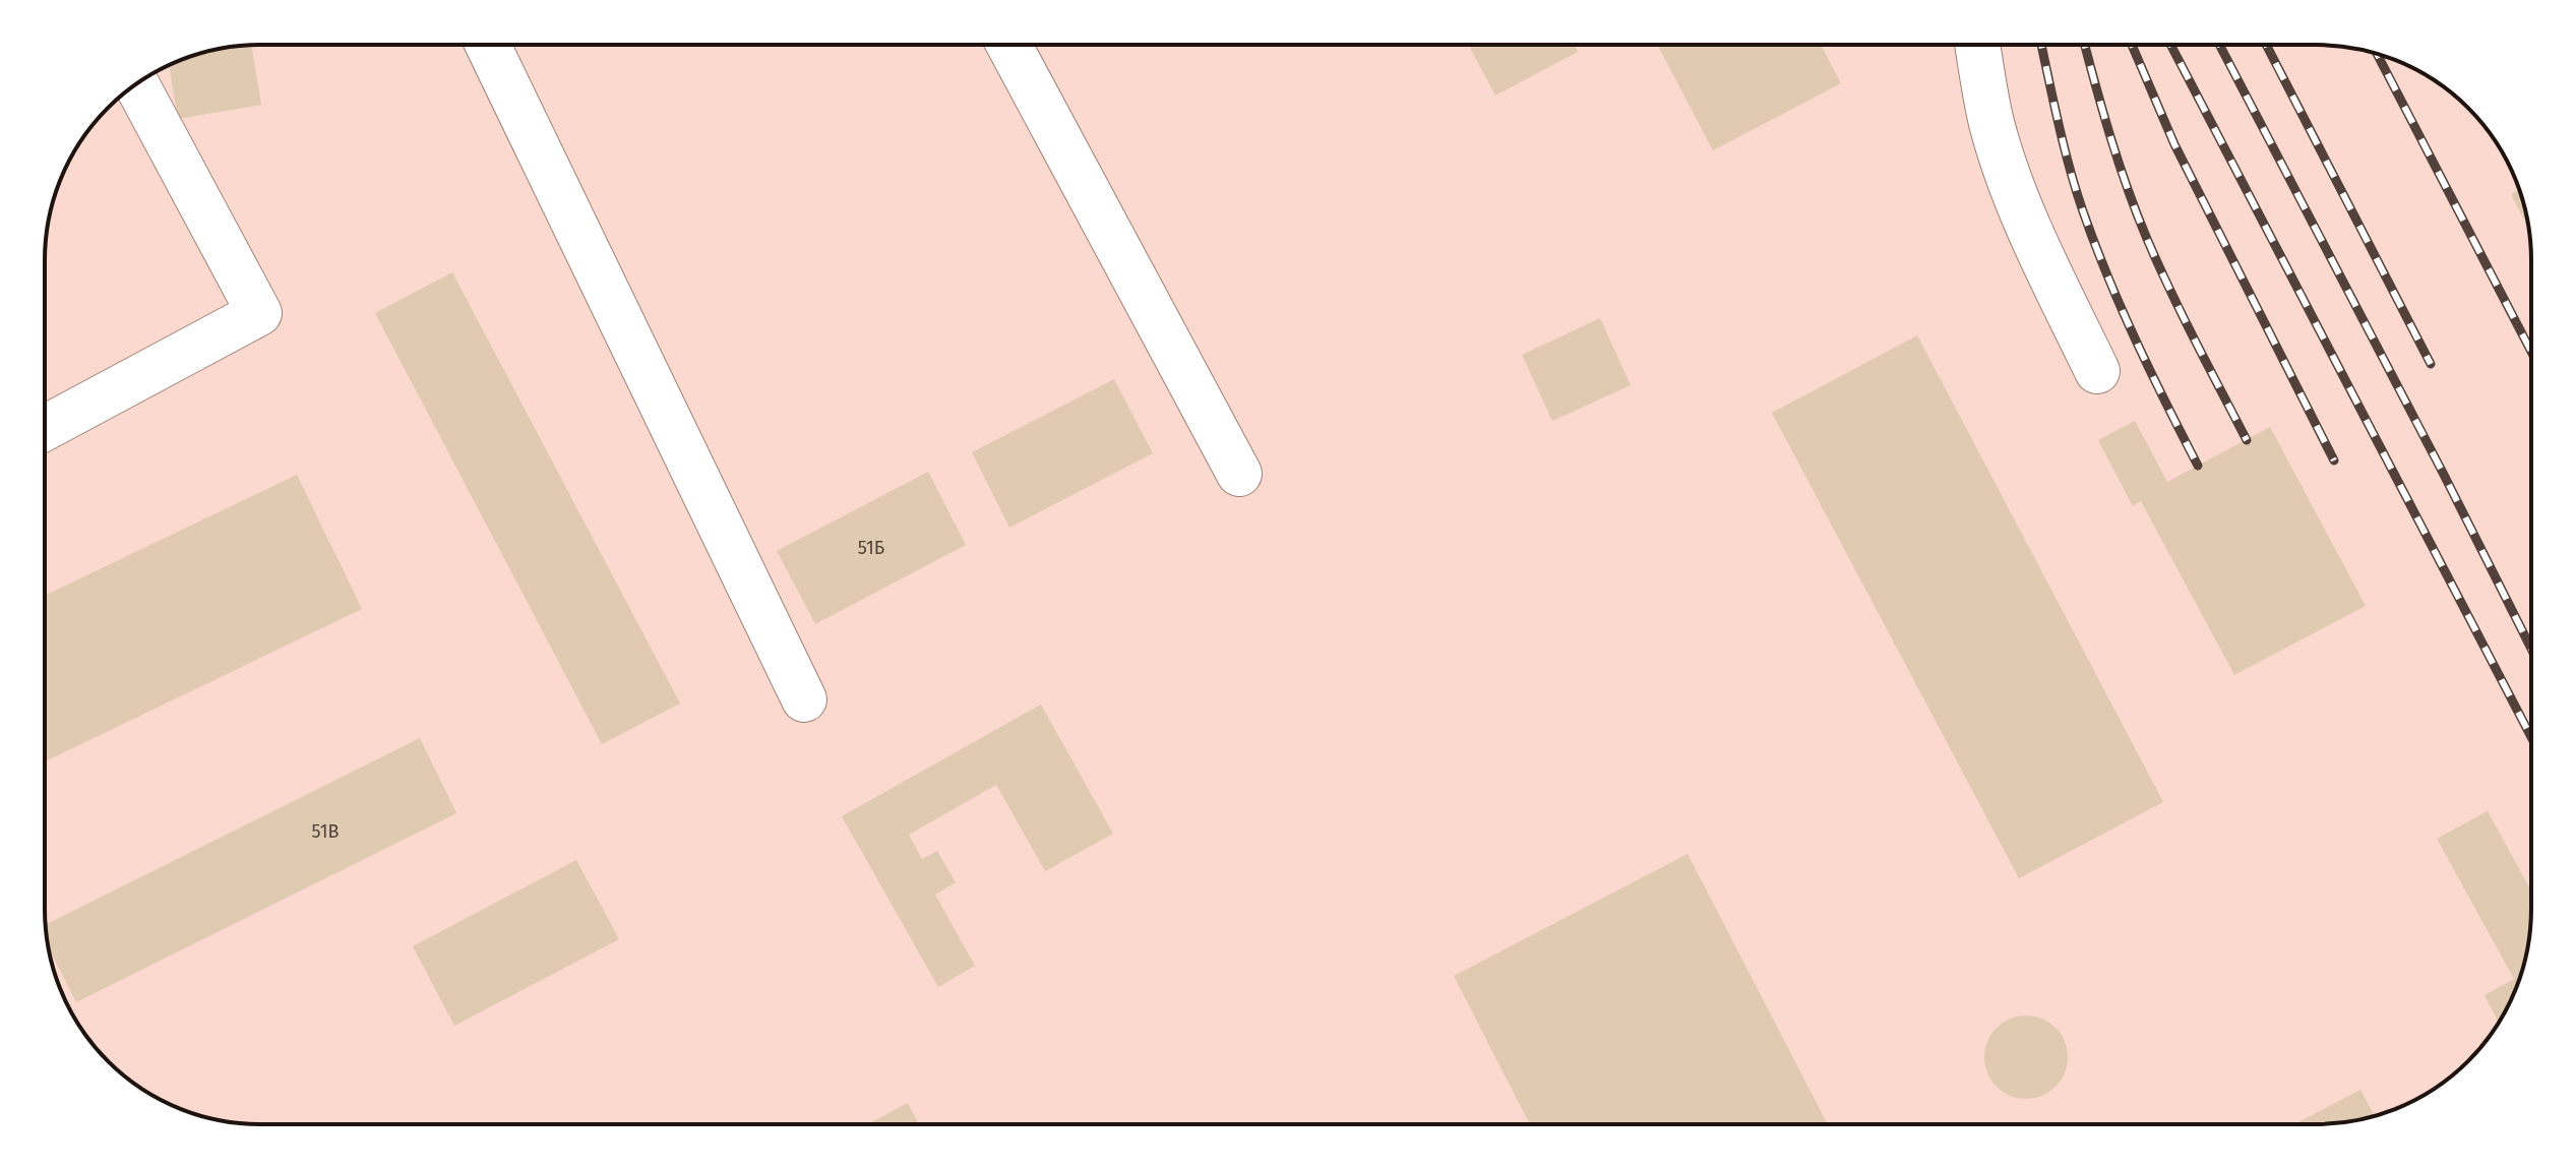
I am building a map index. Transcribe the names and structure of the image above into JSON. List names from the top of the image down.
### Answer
{
  "house_numbers": ["51Б", "51В"]
}
